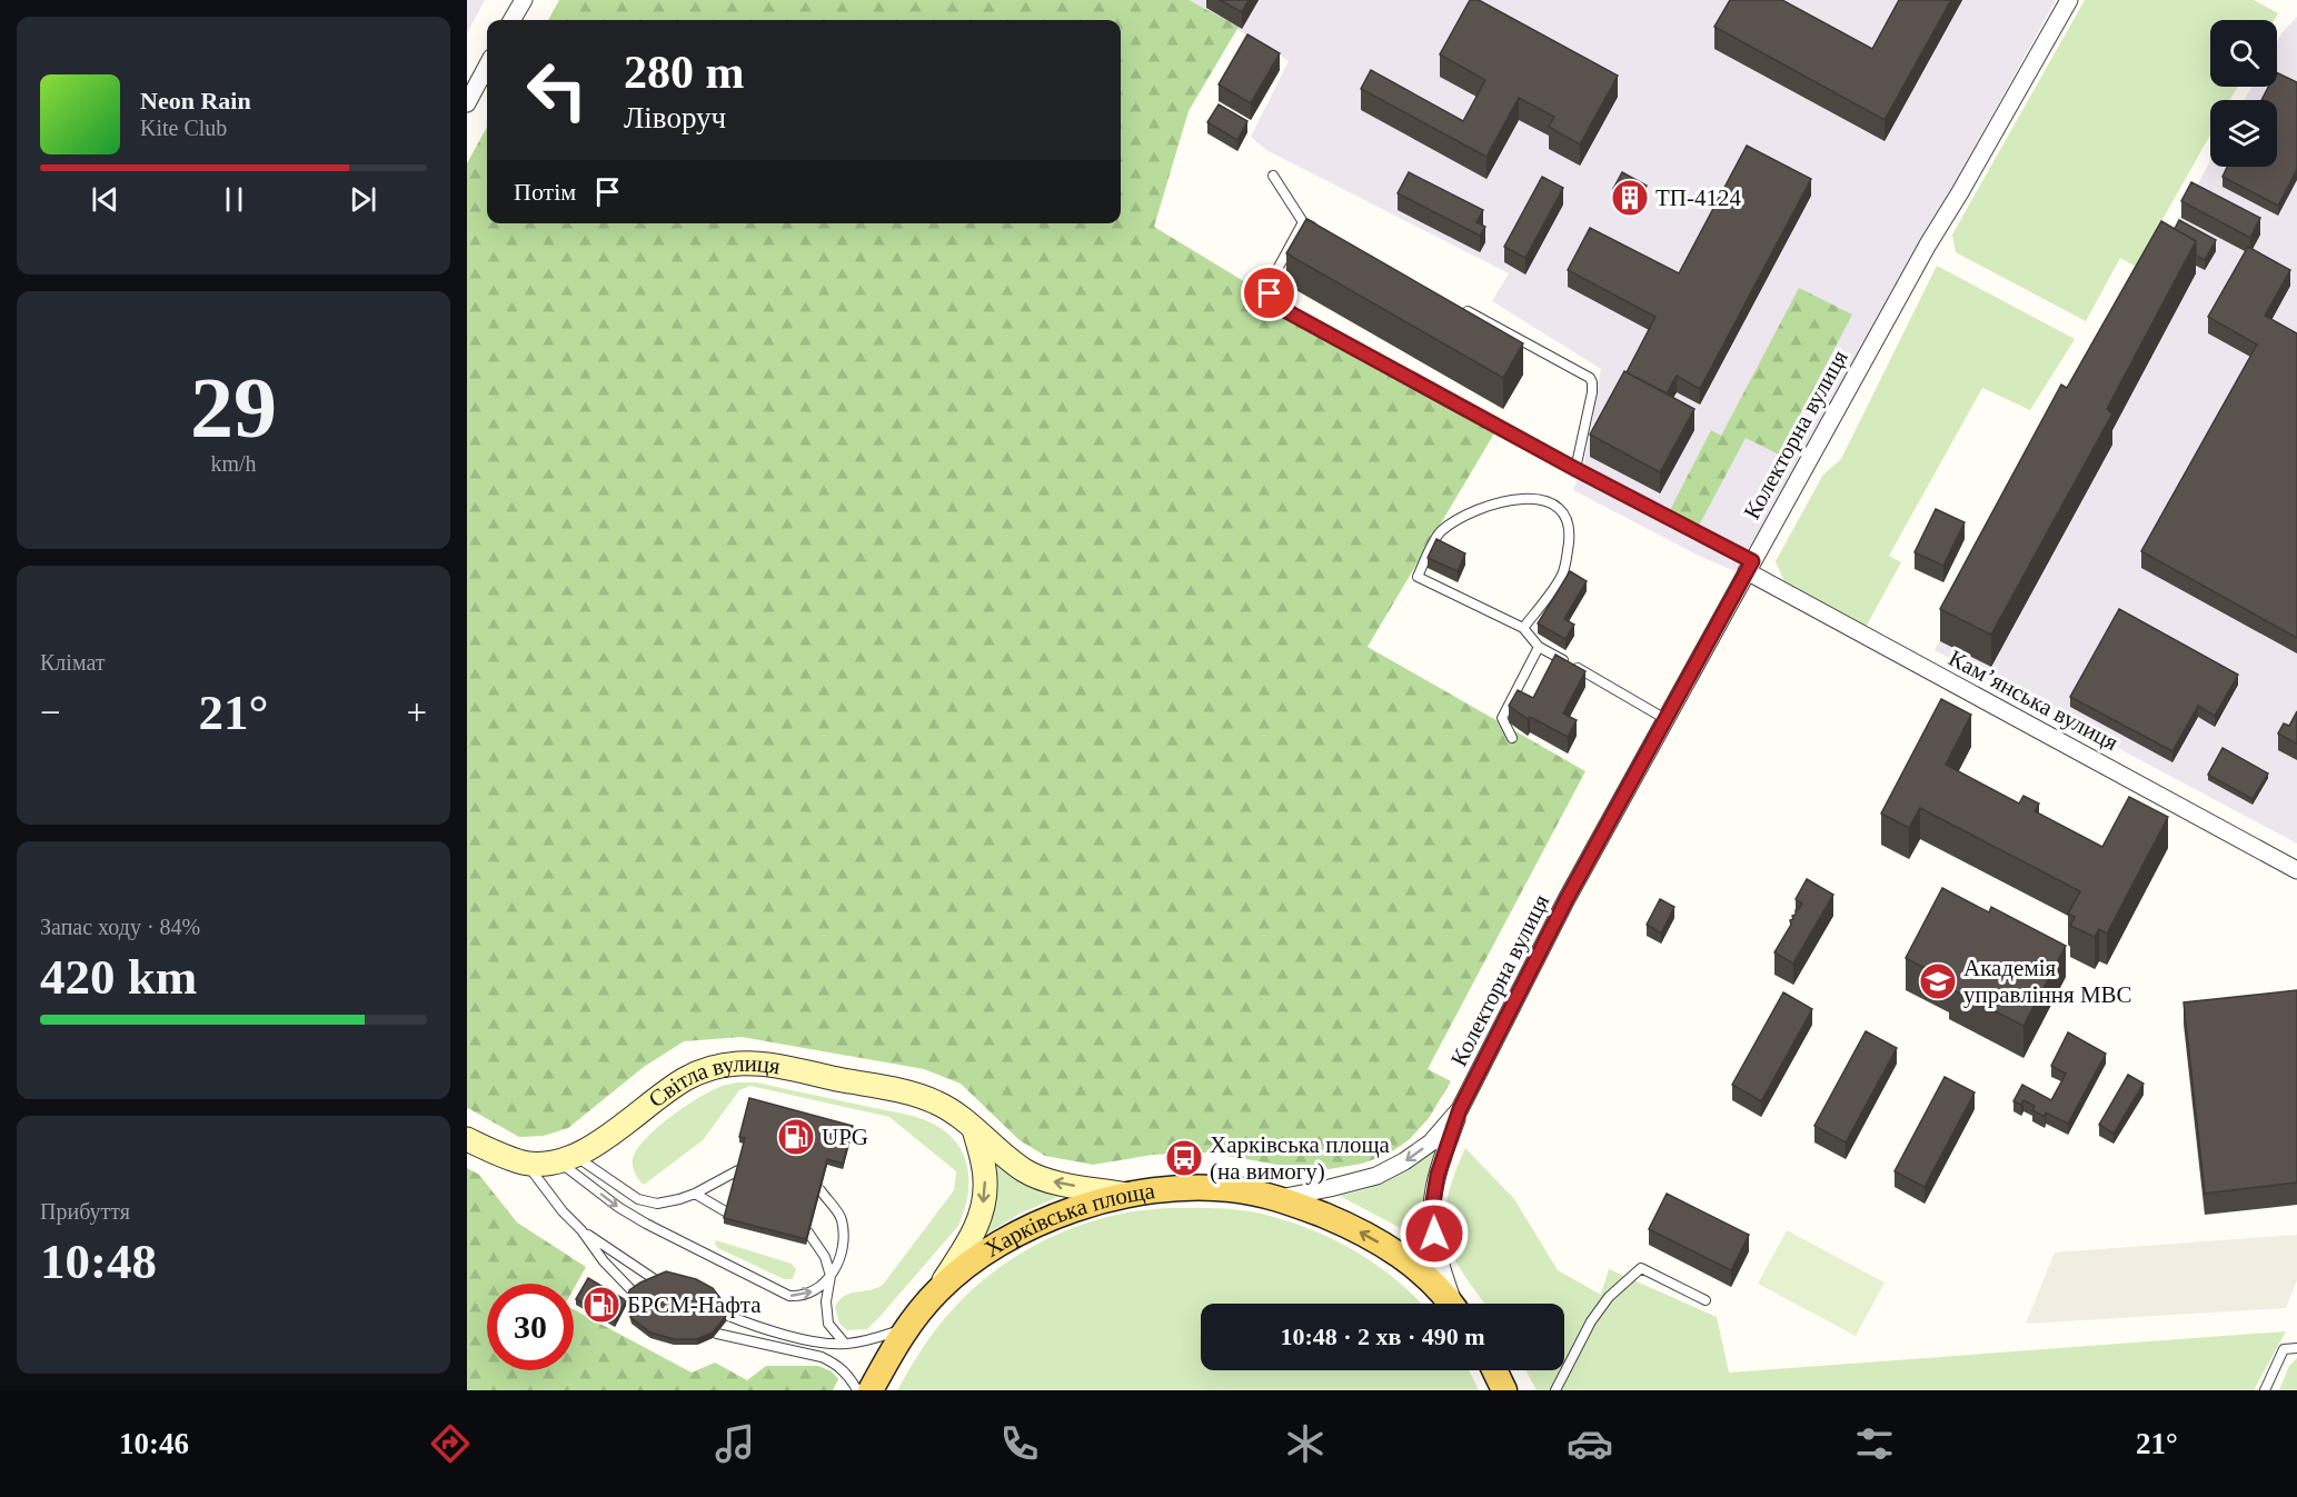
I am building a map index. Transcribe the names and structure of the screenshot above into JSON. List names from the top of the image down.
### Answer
{
  "streets": {
    "main road": ["Світла вулиця", "Харківська площа"],
    "street": ["Колекторна вулиця", "Камʼянська вулиця"]
  },
  "crossings": [
    ["Колекторна вулиця", "Камʼянська вулиця"],
    ["Колекторна вулиця", "Харківська площа"],
    ["Світла вулиця", "Харківська площа"]
  ],
  "places": {
    "building": ["ТП-4124"],
    "school or university": ["Академія управління МВС"],
    "fuel station": ["UPG", "БРСМ-Нафта"],
    "bus stop": ["Харківська площа (на вимогу)"]
  },
  "page": {
    "turn": ["280 m", "Ліворуч"],
    "song": ["Neon Rain", "Kite Club"],
    "then": "Потім",
    "tile": [
      ["29", "km/h"],
      "Клімат",
      ["Запас ходу · 84%", "420 km"],
      ["Прибуття", "10:48"]
    ],
    "heat": ["−", "21°", "+"],
    "limit": "30",
    "trip": "10:48 · 2 хв · 490 m",
    "tabs": ["10:46", "21°"]
  }
}
